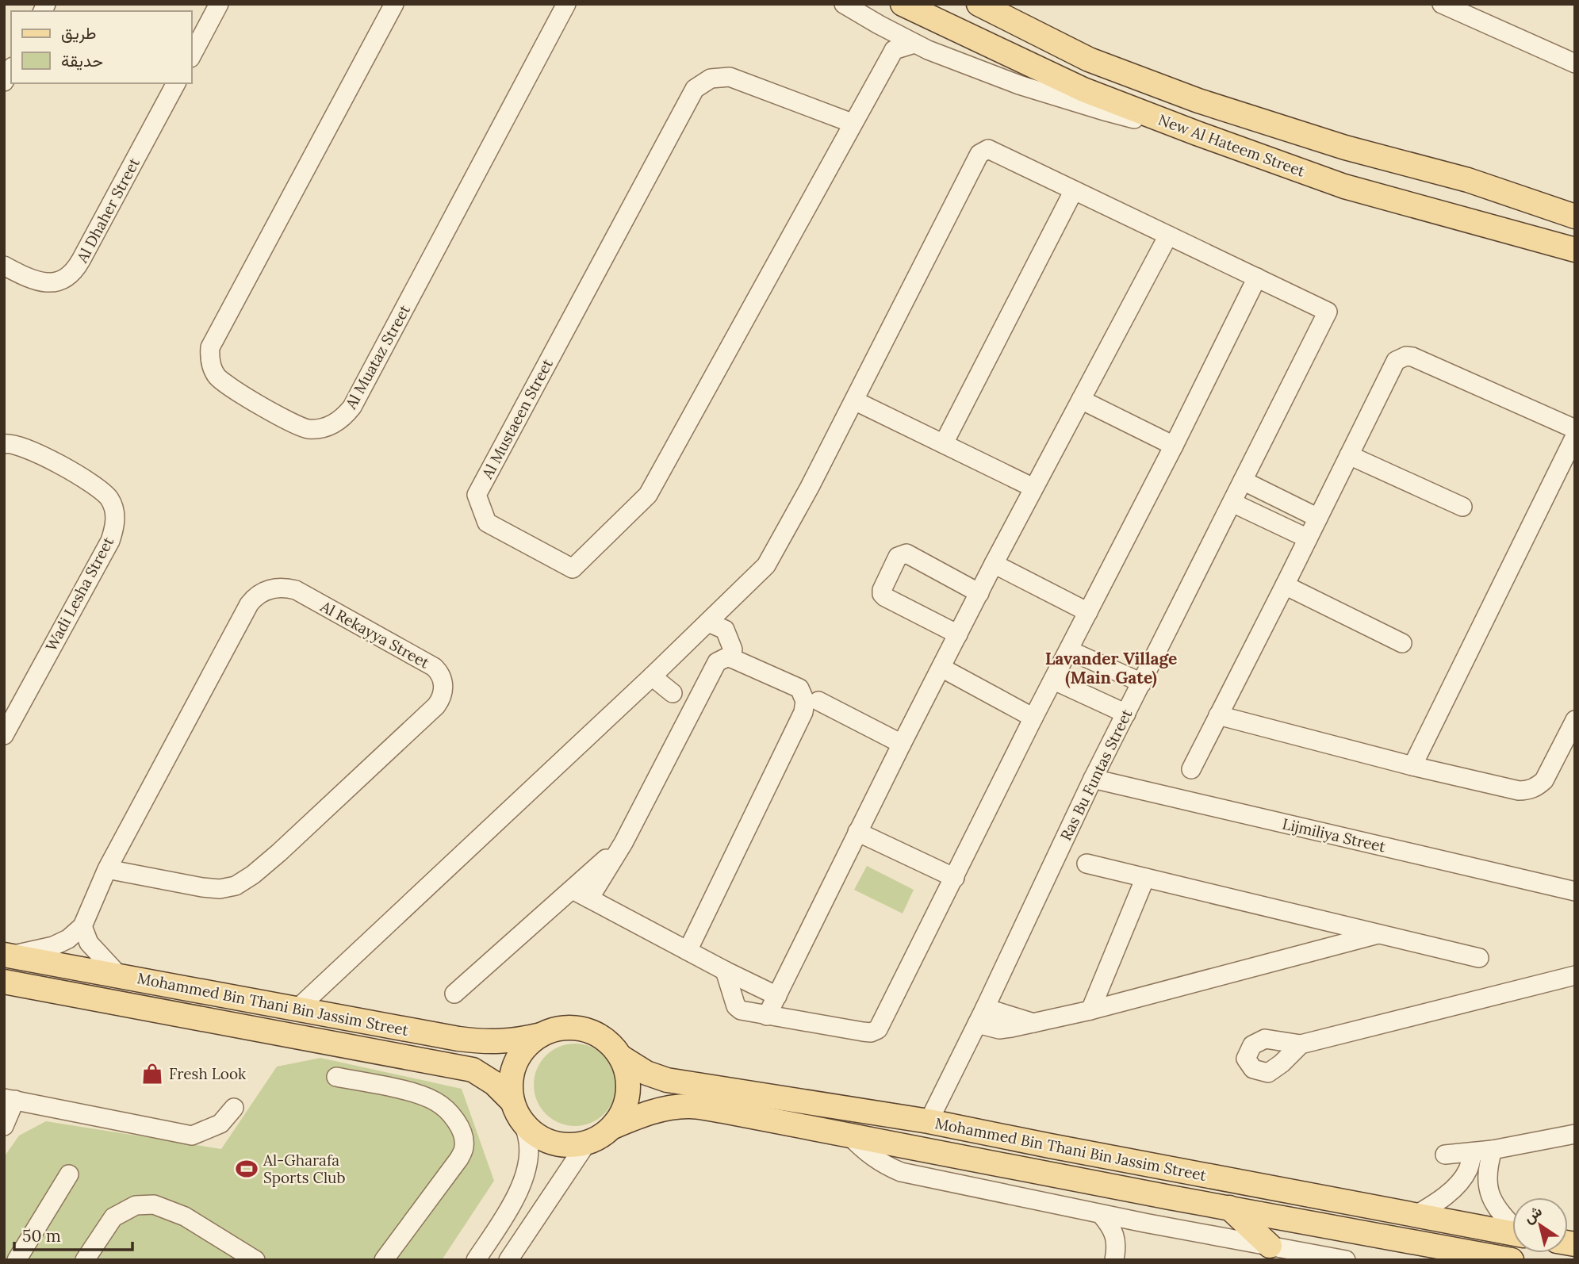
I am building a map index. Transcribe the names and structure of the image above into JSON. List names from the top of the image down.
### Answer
{
  "streets": {
    "main road": ["New Al Hateem Street", "Mohammed Bin Thani Bin Jassim Street"],
    "street": [
      "Al Dhaher Street",
      "Al Muataz Street",
      "Al Mustaeen Street",
      "Wadi Lesha Street",
      "Al Rekayya Street",
      "Ras Bu Funtas Street",
      "Lijmiliya Street"
    ]
  },
  "crossings": [
    ["Ras Bu Funtas Street", "Lijmiliya Street"],
    ["Ras Bu Funtas Street", "Mohammed Bin Thani Bin Jassim Street"]
  ],
  "districts": ["Lavander Village (Main Gate)"],
  "places": {
    "shop": ["Fresh Look"],
    "sports": ["Al-Gharafa Sports Club"]
  },
  "legend": ["طريق", "حديقة"],
  "scale_bar": "50 m",
  "north": "top left"
}
